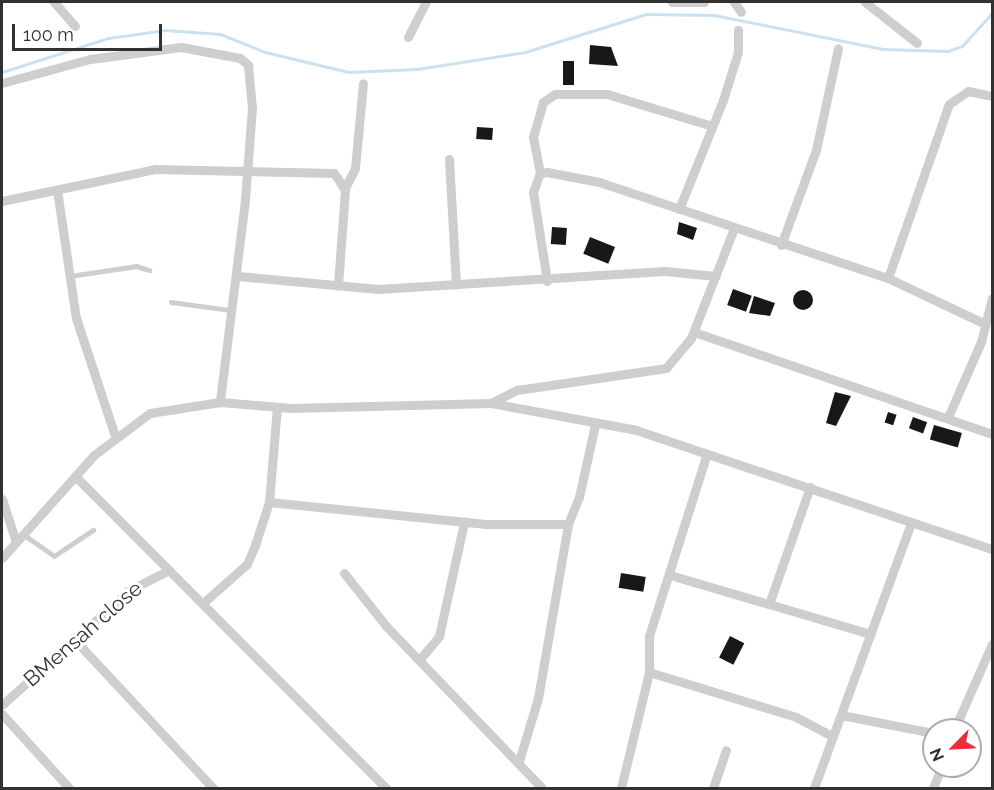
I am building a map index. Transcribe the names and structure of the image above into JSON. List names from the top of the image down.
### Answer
{
  "streets": {
    "street": ["BMensah close"]
  },
  "scale_bar": "100 m",
  "north": "bottom left"
}
